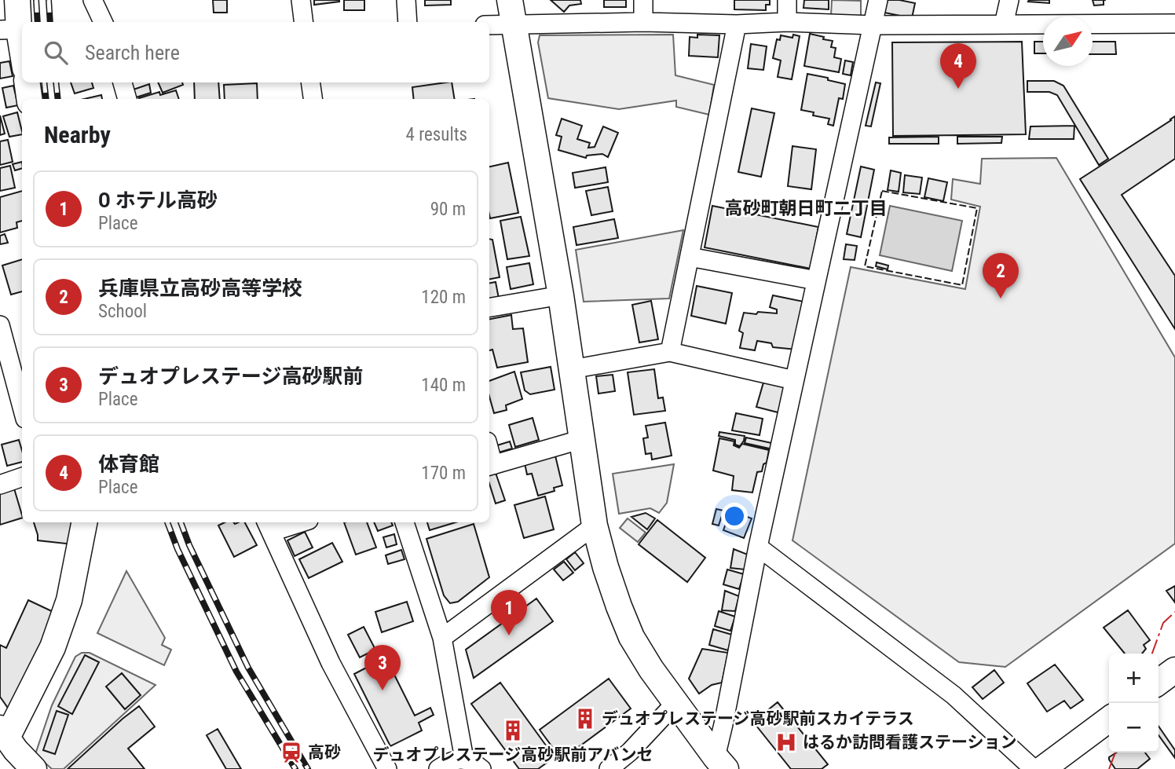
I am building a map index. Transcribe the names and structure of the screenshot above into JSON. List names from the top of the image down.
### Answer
{
  "districts": ["高砂町朝日町二丁目"],
  "places": {
    "building": ["デュオプレステージ高砂駅前スカイテラス", "デュオプレステージ高砂駅前アバンセ"],
    "hospital": ["はるか訪問看護ステーション"],
    "station": ["高砂"]
  },
  "north": "top right",
  "page": {
    "search": "Search here",
    "pins": [
      "4",
      "2",
      "1",
      "3"
    ],
    "heading": ["Nearby", "4 results"],
    "list": [
      {
        "mark": "1",
        "name": "O ホテル高砂",
        "note": "Place",
        "value": "90 m"
      },
      {
        "mark": "2",
        "name": "兵庫県立高砂高等学校",
        "note": "School",
        "value": "120 m"
      },
      {
        "mark": "3",
        "name": "デュオプレステージ高砂駅前",
        "note": "Place",
        "value": "140 m"
      },
      {
        "mark": "4",
        "name": "体育館",
        "note": "Place",
        "value": "170 m"
      }
    ],
    "map_buttons": ["+", "−"]
  }
}
